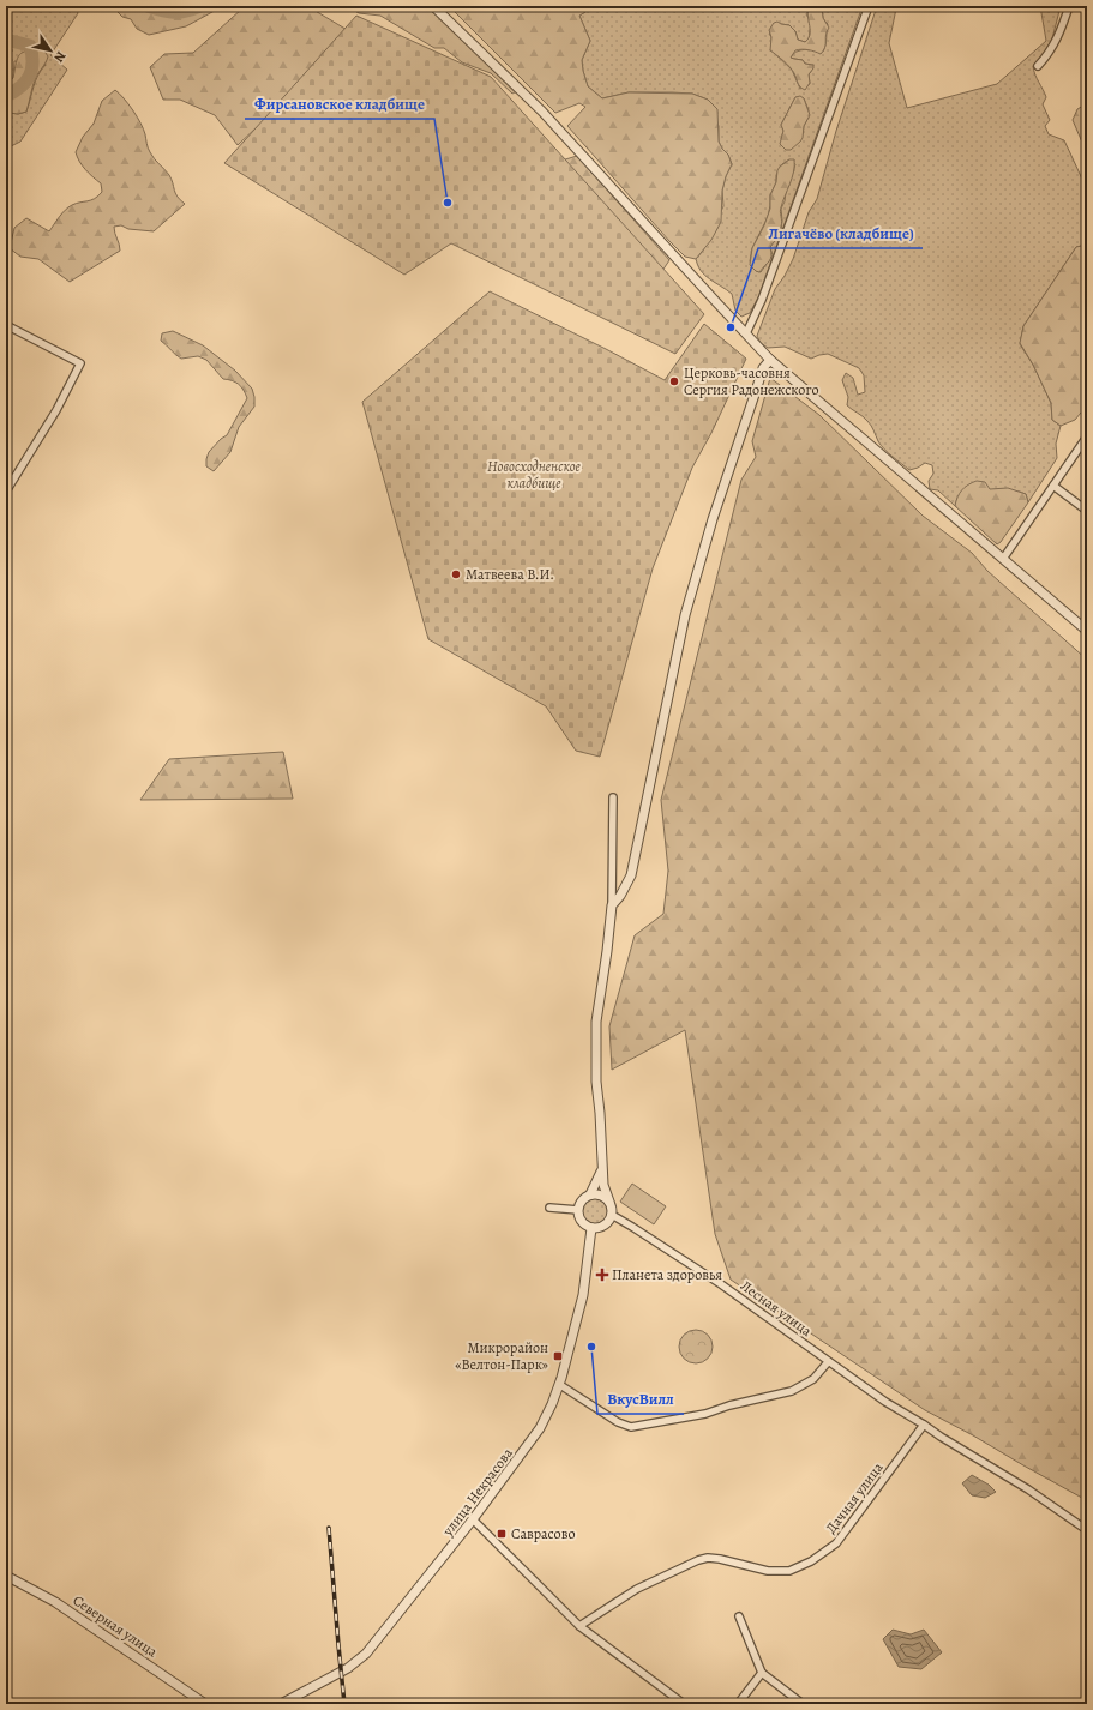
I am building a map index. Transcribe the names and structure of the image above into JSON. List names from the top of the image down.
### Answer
{
  "streets": {
    "street": [
      "Лесная улица",
      "улица Некрасова",
      "Дачная улица",
      "Северная улица"
    ]
  },
  "crossings": [
    ["Лесная улица", "улица Некрасова"],
    ["Лесная улица", "Дачная улица"]
  ],
  "parks": ["Новосходненское кладбище"],
  "places": {
    "other": [
      "Фирсановское кладбище",
      "Лигачёво (кладбище)",
      "Церковь-часовня Сергия Радонежского",
      "Матвеева В.И.",
      "ВкусВилл"
    ],
    "health": ["Планета здоровья"],
    "transit": ["Микрорайон «Велтон-Парк»", "Саврасово"]
  },
  "north": "bottom right"
}
